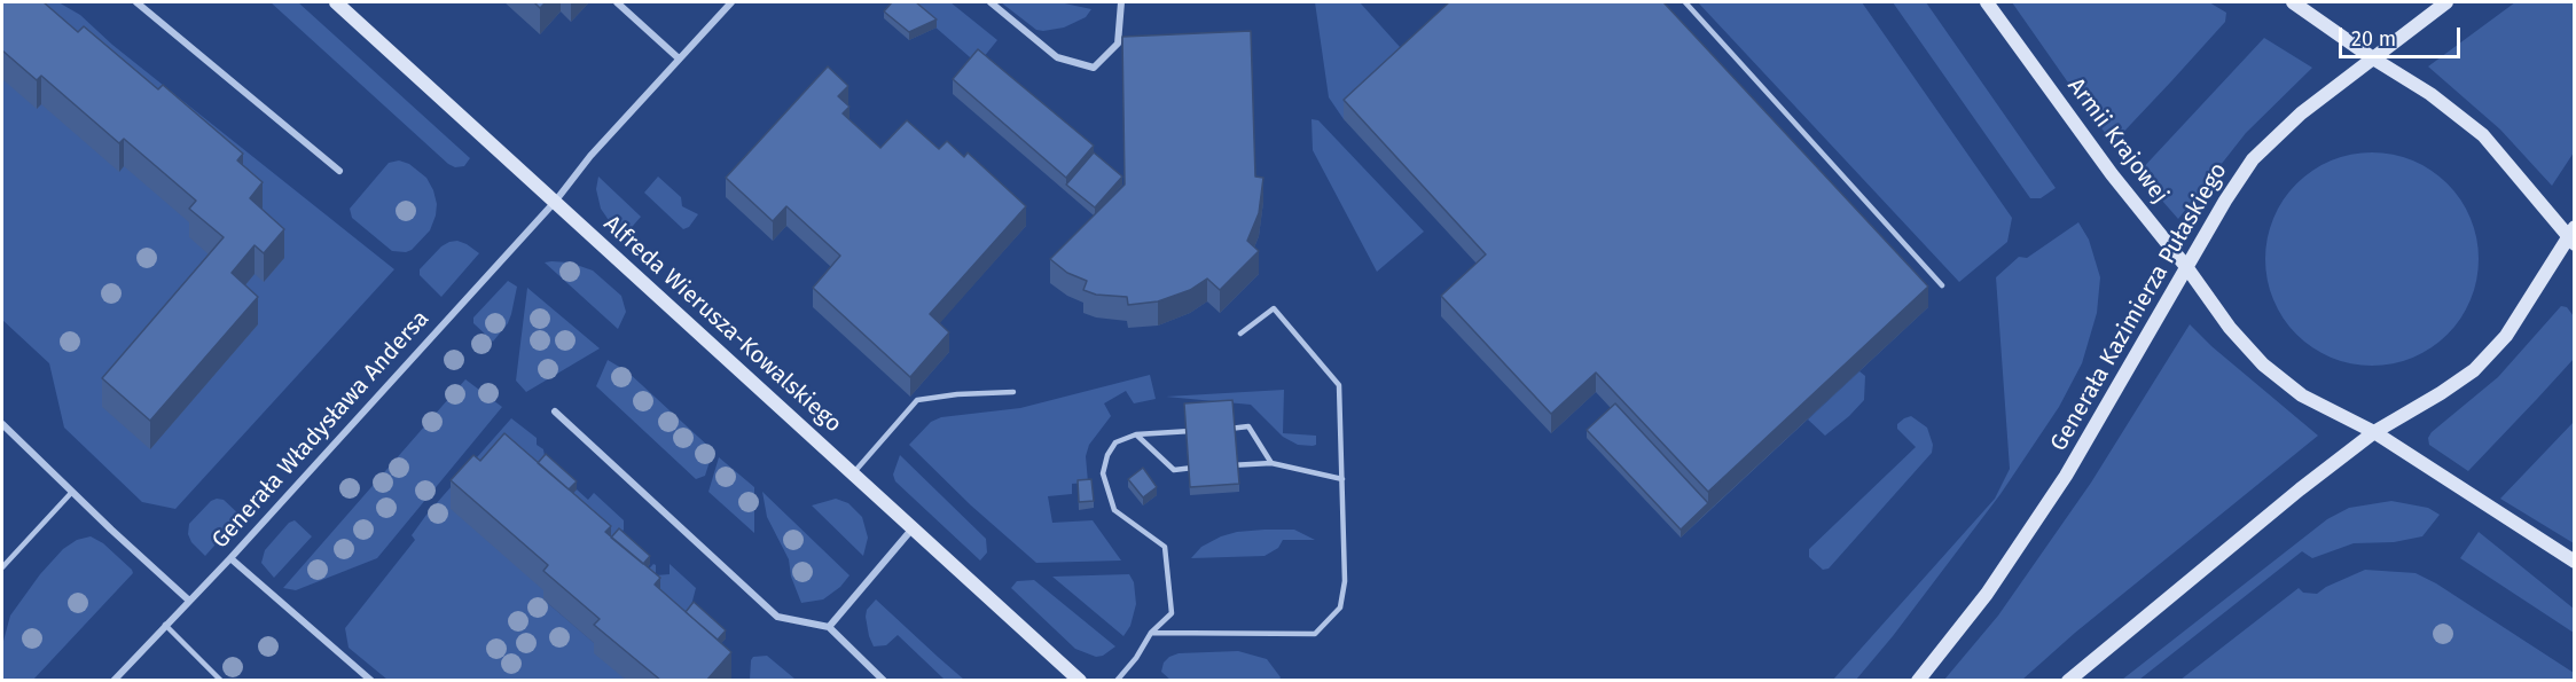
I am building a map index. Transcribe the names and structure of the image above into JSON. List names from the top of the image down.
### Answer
{
  "streets": {
    "main road": ["Armii Krajowej", "Generała Kazimierza Pułaskiego", "Alfreda Wierusza-Kowalskiego"],
    "street": ["Generała Władysława Andersa"]
  },
  "crossings": [
    ["Armii Krajowej", "Generała Kazimierza Pułaskiego"],
    ["Alfreda Wierusza-Kowalskiego", "Generała Władysława Andersa"]
  ],
  "scale_bar": "20 m"
}
